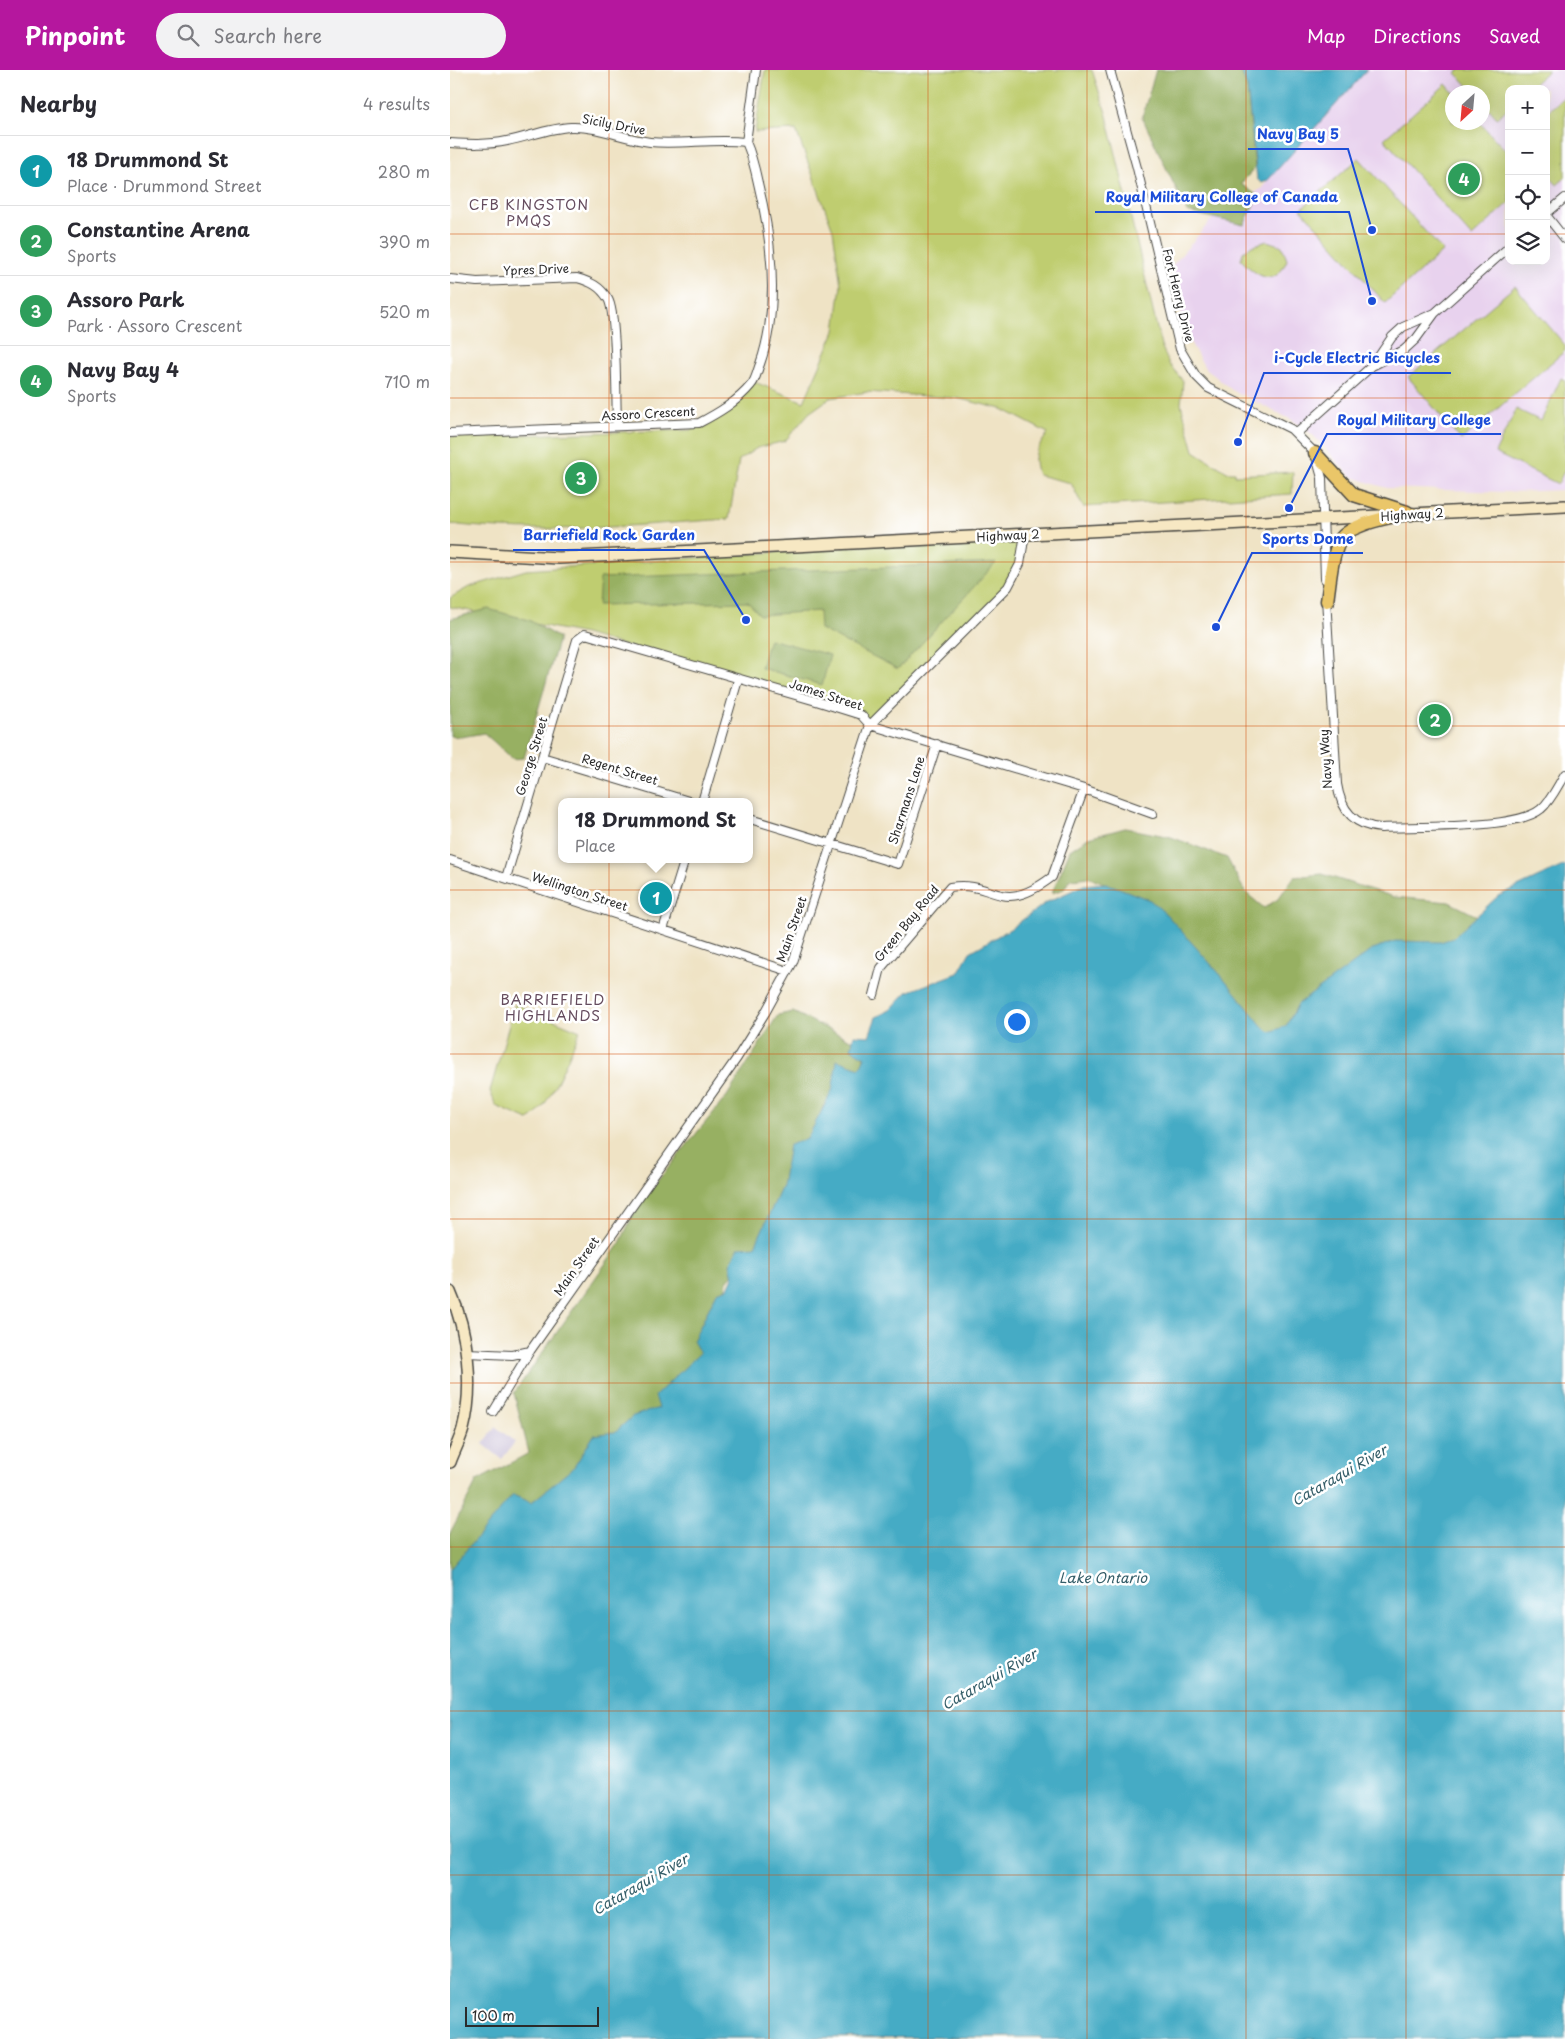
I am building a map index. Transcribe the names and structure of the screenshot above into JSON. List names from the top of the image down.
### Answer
{
  "streets": {
    "main road": ["Highway 2"],
    "street": [
      "Sicily Drive",
      "Ypres Drive",
      "Fort Henry Drive",
      "Assoro Crescent",
      "James Street",
      "George Street",
      "Navy Way",
      "Regent Street",
      "Sharmans Lane",
      "Wellington Street",
      "Green Bay Road",
      "Main Street"
    ]
  },
  "crossings": [
    ["Sicily Drive", "Assoro Crescent"],
    ["Ypres Drive", "Assoro Crescent"],
    ["Fort Henry Drive", "Highway 2"],
    ["Fort Henry Drive", "Navy Way"],
    ["Highway 2", "Navy Way"],
    ["Highway 2", "Main Street"],
    ["James Street", "George Street"],
    ["James Street", "Sharmans Lane"],
    ["James Street", "Green Bay Road"],
    ["James Street", "Main Street"],
    ["George Street", "Regent Street"],
    ["George Street", "Wellington Street"],
    ["Sharmans Lane", "Main Street"],
    ["Wellington Street", "Main Street"]
  ],
  "districts": ["CFB KINGSTON PMQS", "BARRIEFIELD HIGHLANDS"],
  "water": ["Cataraqui River", "Lake Ontario"],
  "places": [
    "Navy Bay 5",
    "Royal Military College of Canada",
    "i-Cycle Electric Bicycles",
    "Royal Military College",
    "Barriefield Rock Garden",
    "Sports Dome"
  ],
  "scale_bar": "100 m",
  "north": "bottom left",
  "page": {
    "header": "Pinpoint",
    "search": "Search here",
    "nav": ["Map", "Directions", "Saved"],
    "heading": ["Nearby", "4 results"],
    "map_buttons": ["+", "−"],
    "list": [
      {
        "mark": "1",
        "name": "18 Drummond St",
        "note": "Place · Drummond Street",
        "value": "280 m"
      },
      {
        "mark": "2",
        "name": "Constantine Arena",
        "note": "Sports",
        "value": "390 m"
      },
      {
        "mark": "3",
        "name": "Assoro Park",
        "note": "Park · Assoro Crescent",
        "value": "520 m"
      },
      {
        "mark": "4",
        "name": "Navy Bay 4",
        "note": "Sports",
        "value": "710 m"
      }
    ],
    "pins": [
      "4",
      "3",
      "2",
      "1"
    ],
    "popup": ["18 Drummond St", "Place"],
    "scale": "100 m"
  }
}
